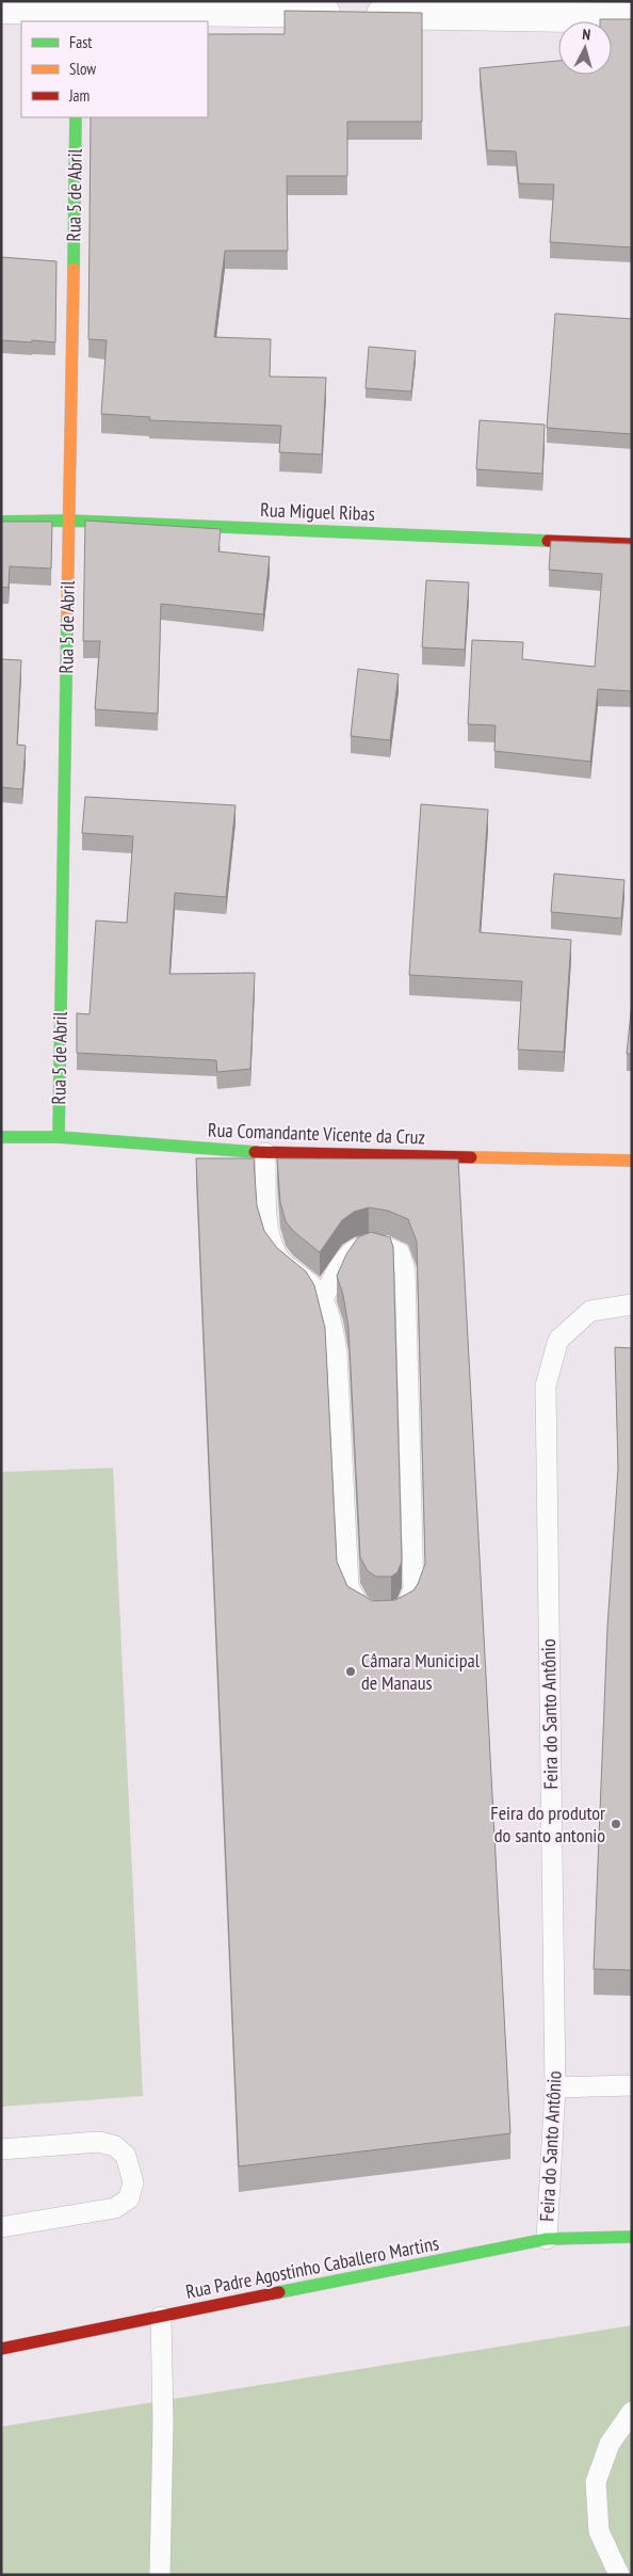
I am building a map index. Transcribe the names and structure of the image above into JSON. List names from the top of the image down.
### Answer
{
  "streets": {
    "street": [
      "Rua 5 de Abril",
      "Rua Miguel Ribas",
      "Rua Comandante Vicente da Cruz",
      "Rua Padre Agostinho Caballero Martins"
    ],
    "lane": ["Feira do Santo Antônio"]
  },
  "crossings": [
    ["Rua 5 de Abril", "Rua Miguel Ribas"],
    ["Rua 5 de Abril", "Rua Comandante Vicente da Cruz"],
    ["Feira do Santo Antônio", "Rua Padre Agostinho Caballero Martins"]
  ],
  "places": ["Câmara Municipal de Manaus", "Feira do produtor do santo antonio"],
  "legend": ["Fast", "Slow", "Jam"],
  "north": "top"
}
